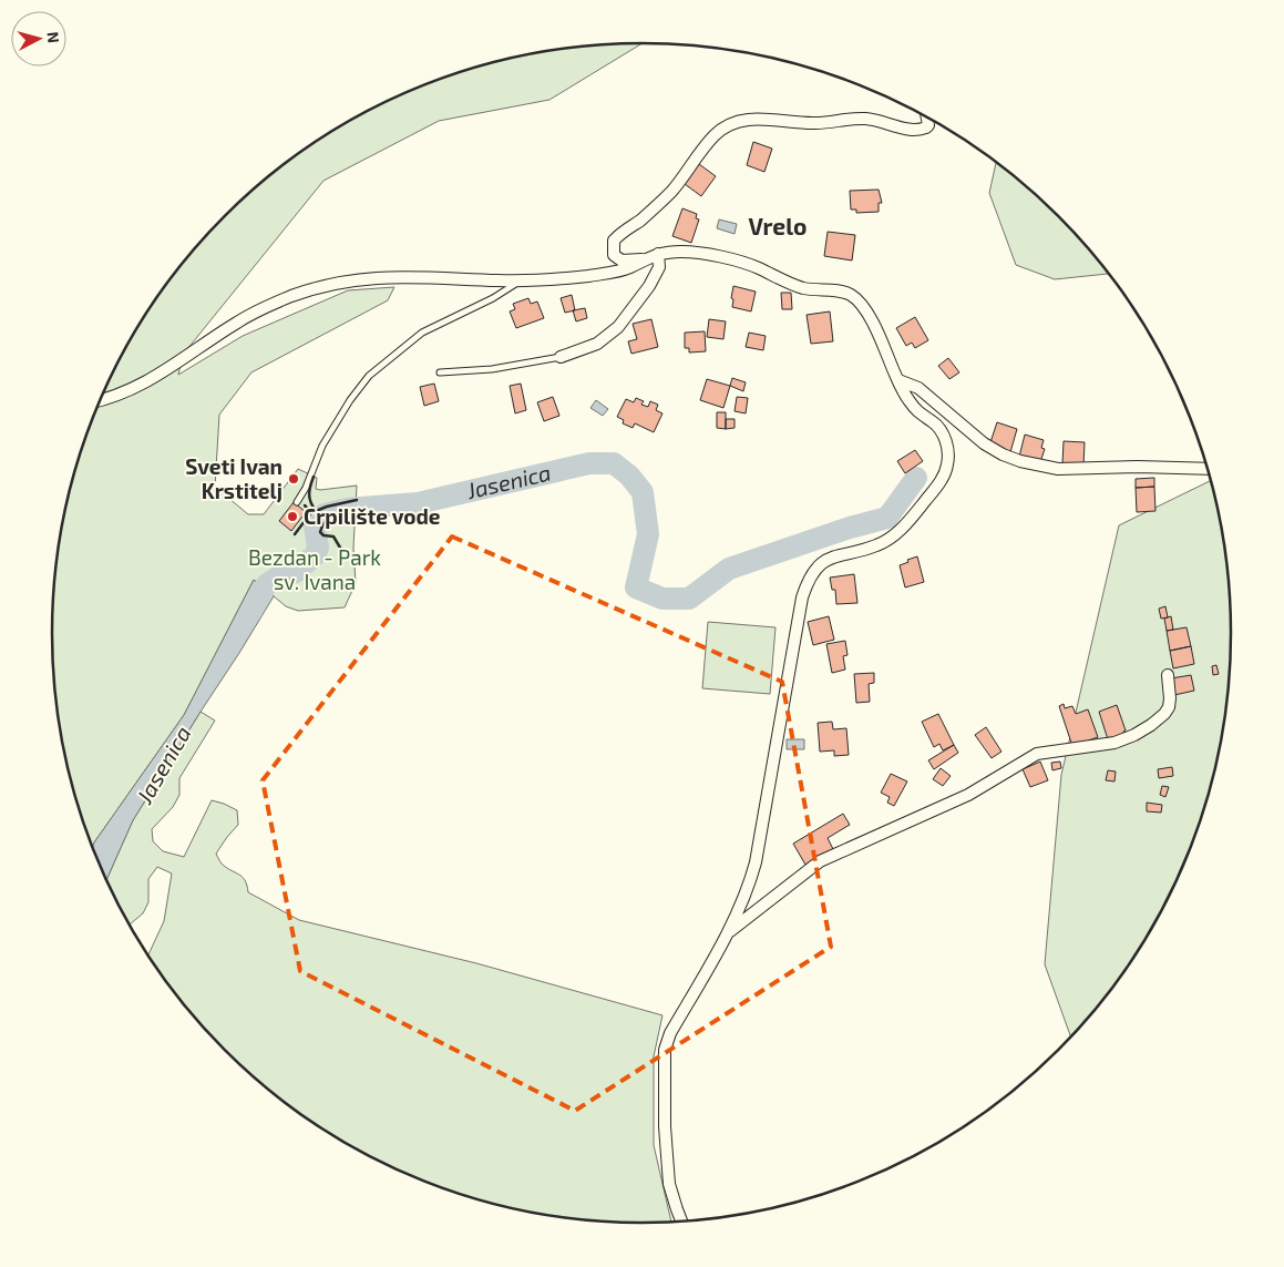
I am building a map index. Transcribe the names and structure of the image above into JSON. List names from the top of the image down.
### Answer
{
  "districts": ["Vrelo"],
  "water": ["Jasenica"],
  "parks": ["Bezdan - Park sv. Ivana"],
  "places": ["Sveti Ivan Krstitelj", "Crpilište vode"],
  "north": "right"
}
